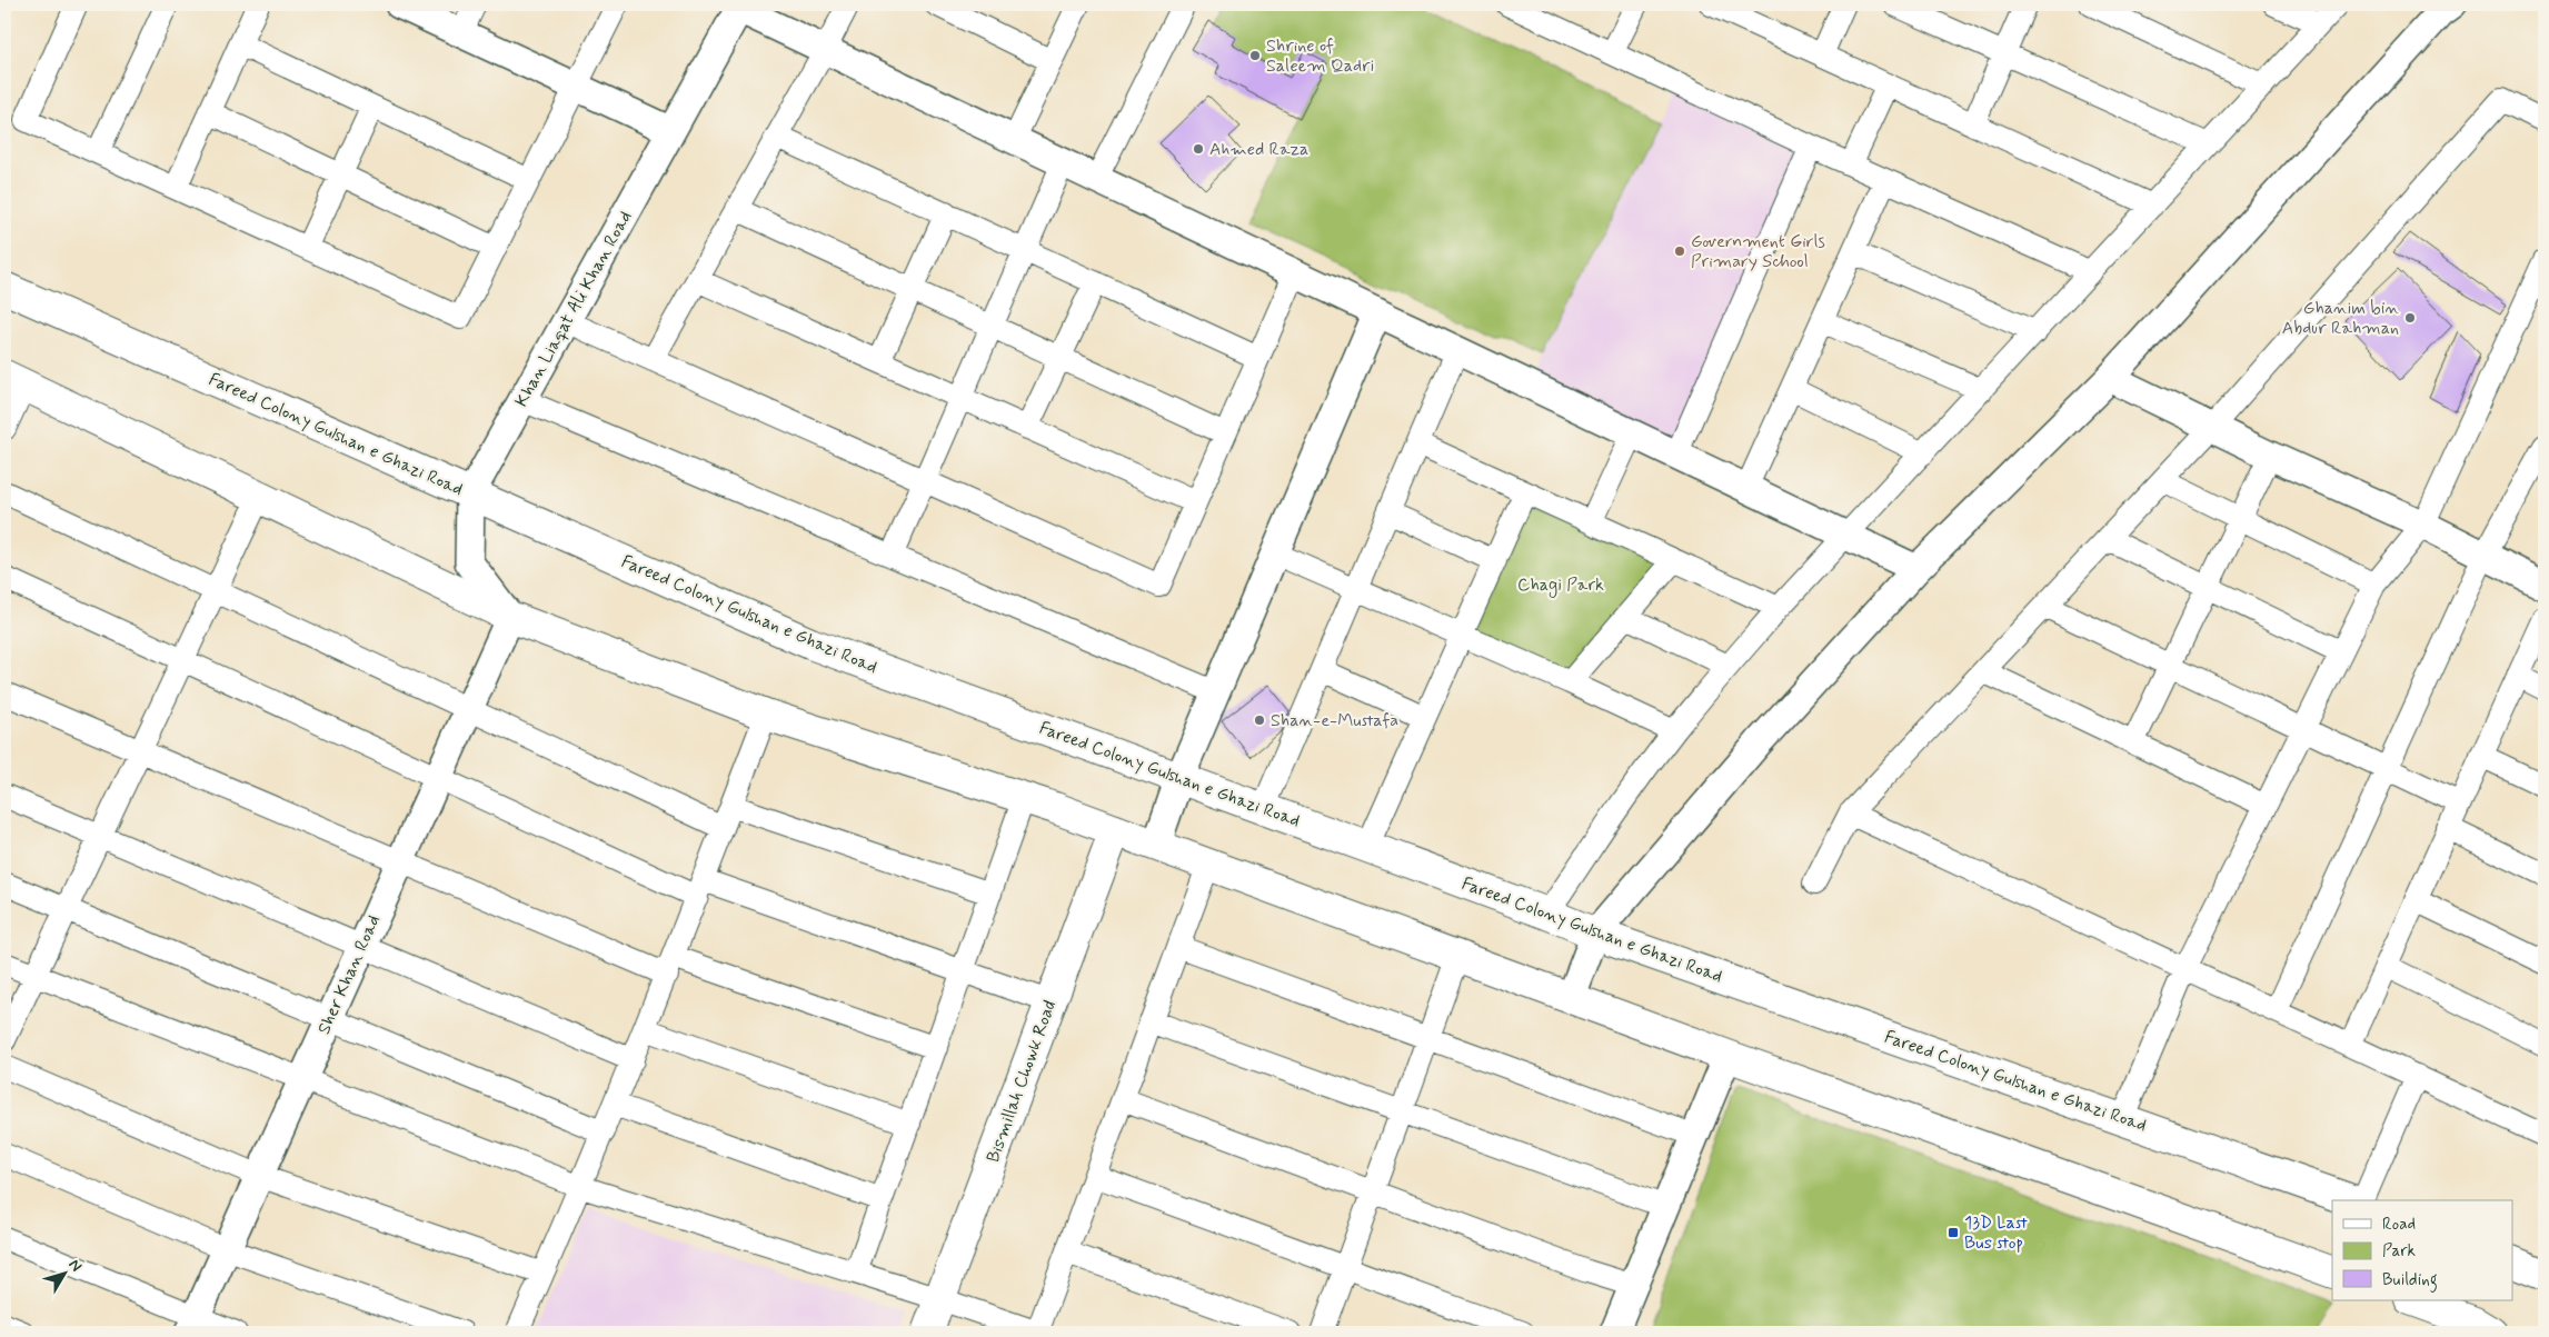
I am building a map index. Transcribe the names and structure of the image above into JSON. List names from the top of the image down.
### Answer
{
  "streets": {
    "main road": ["Fareed Colony Gulshan e Ghazi Road", "Bismillah Chowk Road"],
    "street": ["Khan Liaqat Ali Khan Road", "Sher Khan Road"]
  },
  "crossings": [
    ["Khan Liaqat Ali Khan Road", "Fareed Colony Gulshan e Ghazi Road"],
    ["Khan Liaqat Ali Khan Road", "Sher Khan Road"]
  ],
  "parks": ["Chagi Park"],
  "places": {
    "other": [
      "Shrine of Saleem Qadri",
      "Ahmed Raza",
      "Government Girls Primary School",
      "Ghanim bin Abdur Rahman",
      "Shan-e-Mustafa"
    ],
    "transit": ["13D Last Bus stop"]
  },
  "legend": ["Road", "Park", "Building"],
  "north": "top right"
}
